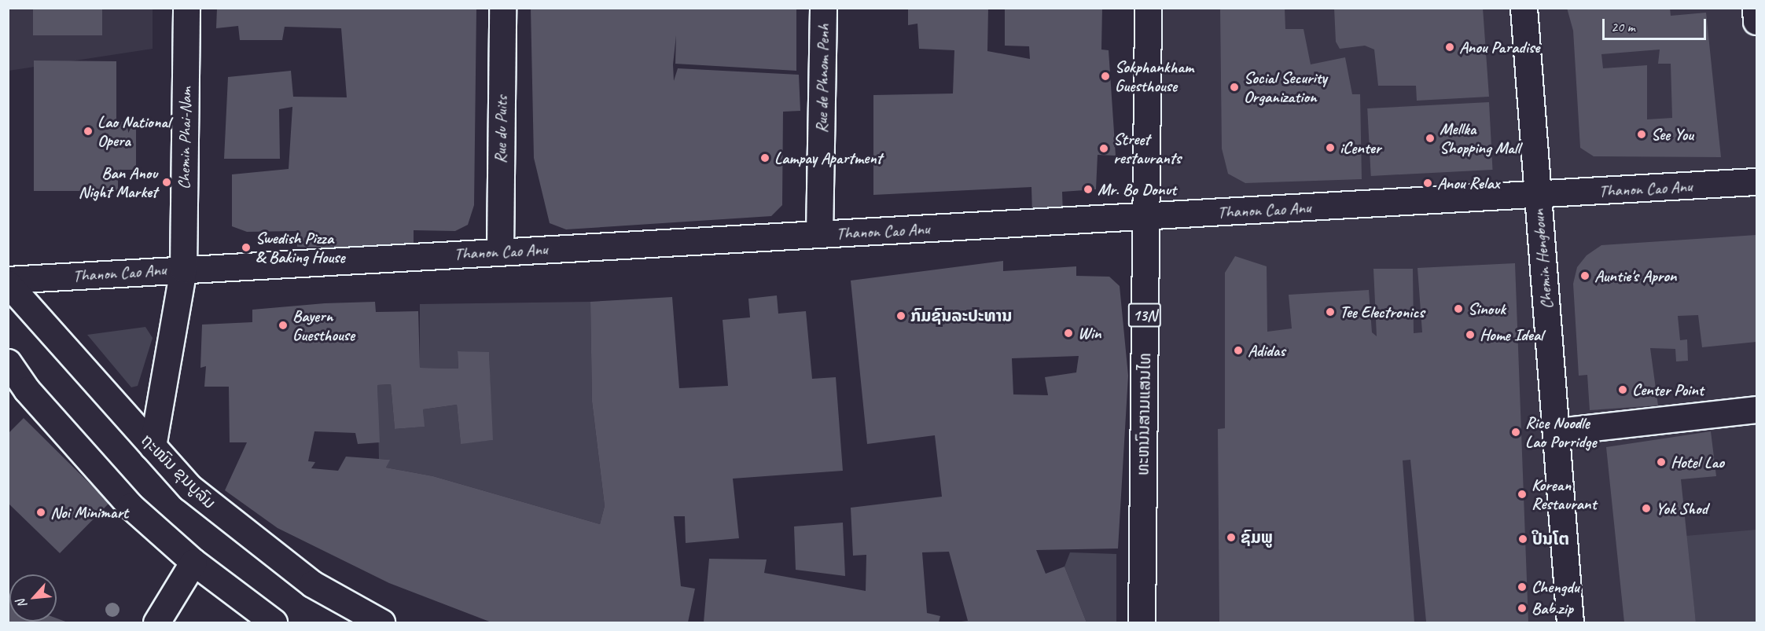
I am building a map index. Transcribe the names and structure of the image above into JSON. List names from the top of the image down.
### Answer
{
  "streets": {
    "main road": [
      "Rue de Phnom Penh",
      "Rue du Puits",
      "Chemin Phai-Nam",
      "Thanon Cao Anu",
      "Chemin Hengboun",
      "13N",
      "ທະຫນົນສາມແສນໄທ",
      "ຖະໜົນ ຂຸນບູລົມ"
    ]
  },
  "crossings": [
    ["Rue de Phnom Penh", "Thanon Cao Anu"],
    ["Rue du Puits", "Thanon Cao Anu"],
    ["Chemin Phai-Nam", "Thanon Cao Anu"],
    ["Chemin Phai-Nam", "ຖະໜົນ ຂຸນບູລົມ"],
    ["Thanon Cao Anu", "Chemin Hengboun"],
    ["Thanon Cao Anu", "ທະຫນົນສາມແສນໄທ"]
  ],
  "places": [
    "Anou Paradise",
    "Sokphankham Guesthouse",
    "Social Security Organization",
    "Lao National Opera",
    "See You",
    "Mellka Shopping Mall",
    "iCenter",
    "Street restaurants",
    "Lampay Apartment",
    "Ban Anou Night Market",
    "Anou Relax",
    "Mr. Bo Donut",
    "Swedish Pizza & Baking House",
    "Auntie's Apron",
    "Sinouk",
    "Tee Electronics",
    "ກົມຊົນລະປະທານ",
    "Bayern Guesthouse",
    "Win",
    "Home Ideal",
    "Adidas",
    "Center Point",
    "Rice Noodle Lao Porridge",
    "Hotel Lao",
    "Korean Restaurant",
    "Yok Shod",
    "Noi Minimart",
    "ຊົມພູ",
    "ປິນໂຕ",
    "Chengdu",
    "Bab.zip"
  ],
  "scale_bar": "20 m",
  "north": "bottom left"
}
